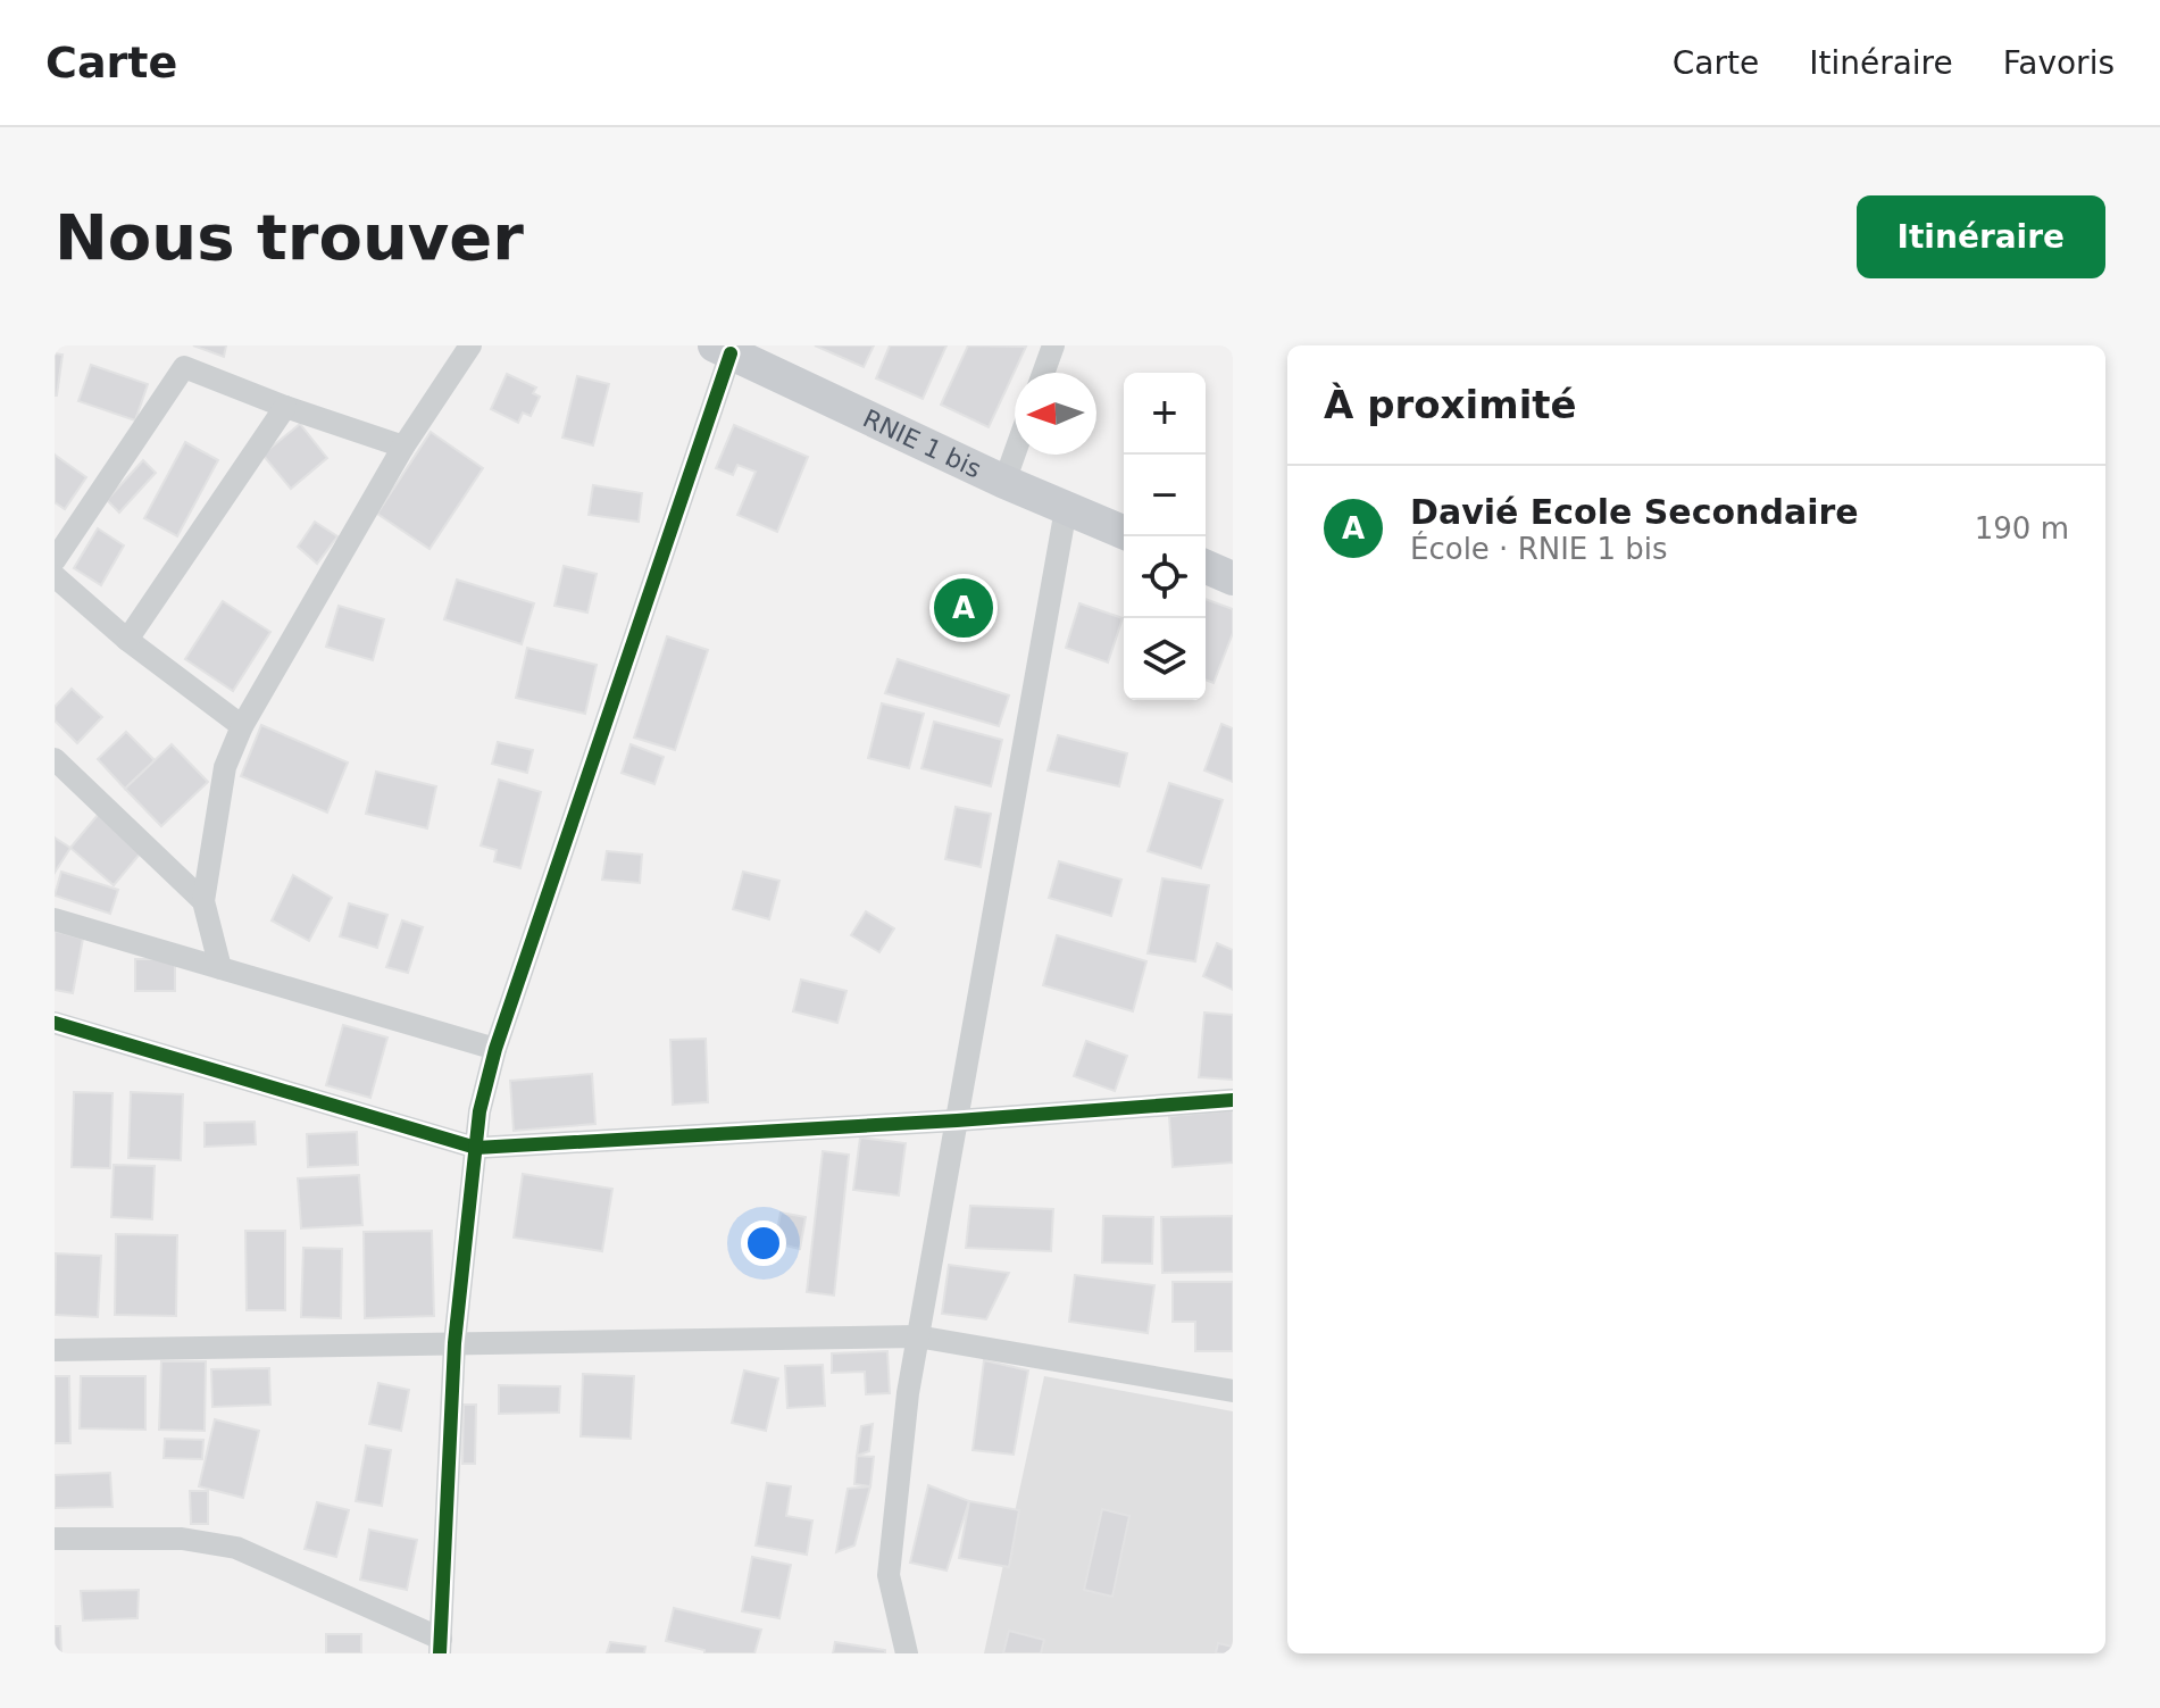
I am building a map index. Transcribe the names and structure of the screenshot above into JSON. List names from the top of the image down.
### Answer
{
  "streets": {
    "main road": ["RNIE 1 bis"]
  },
  "north": "left",
  "page": {
    "header": "Carte",
    "nav": ["Carte", "Itinéraire", "Favoris"],
    "buttons": "Itinéraire",
    "title": "Nous trouver",
    "heading": "À proximité",
    "map_buttons": ["+", "−"],
    "list": [
      {
        "mark": "A",
        "name": "Davié Ecole Secondaire",
        "note": "École · RNIE 1 bis",
        "value": "190 m"
      }
    ],
    "pins": "A"
  }
}
